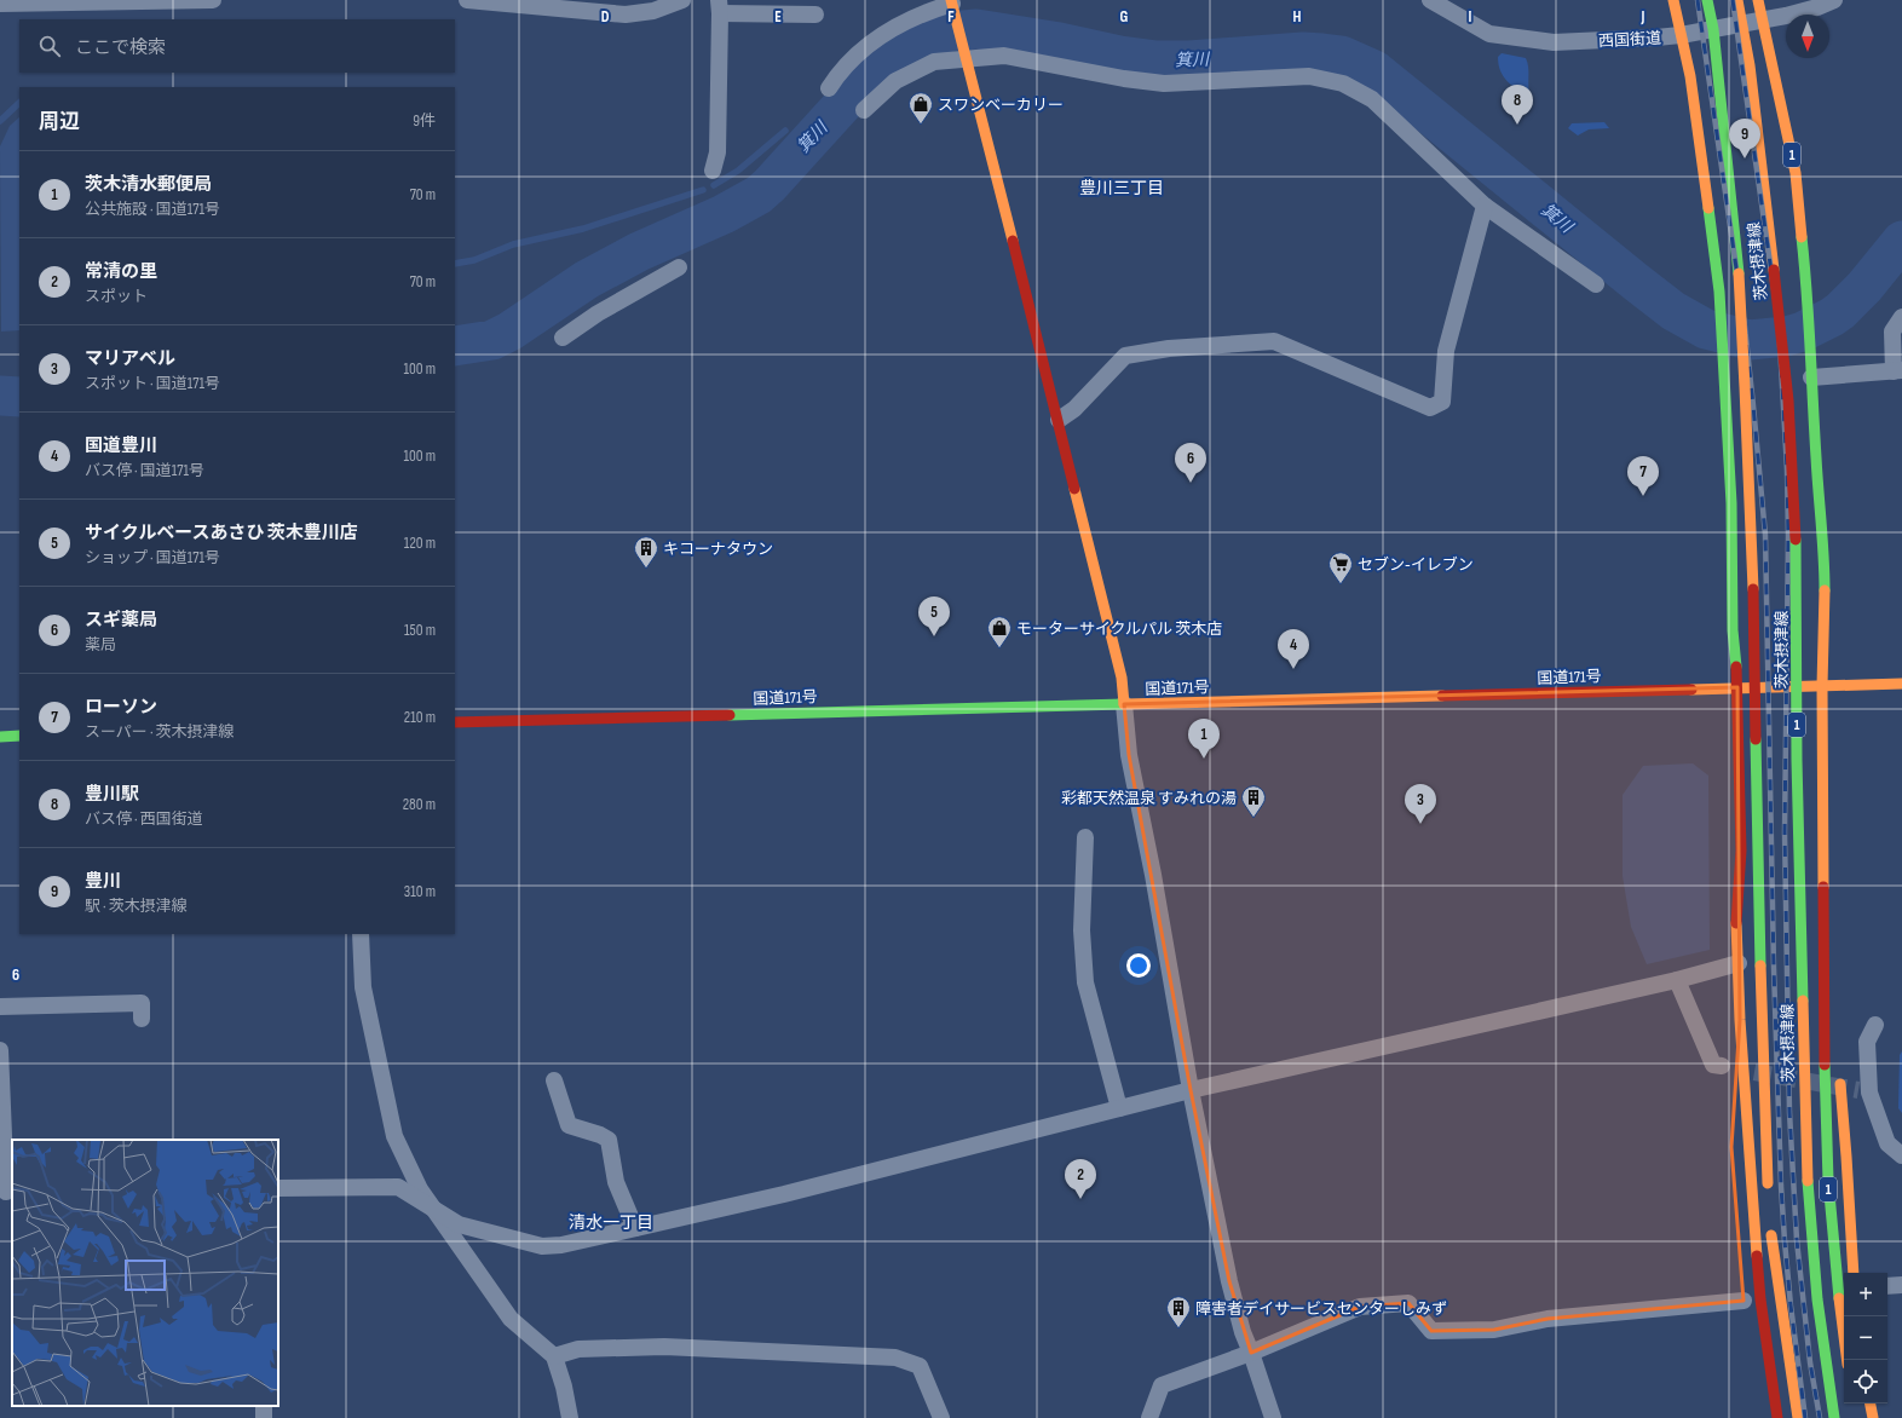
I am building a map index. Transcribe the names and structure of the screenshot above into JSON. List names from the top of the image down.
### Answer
{
  "streets": {
    "main road": ["1", "茨木摂津線", "国道171号"],
    "street": ["西国街道"]
  },
  "crossings": [
    ["西国街道", "1"],
    ["西国街道", "茨木摂津線"],
    ["1", "国道171号"]
  ],
  "districts": ["豊川三丁目", "清水一丁目"],
  "water": ["箕川"],
  "places": {
    "shop": ["スワンベーカリー", "モーターサイクルパル 茨木店"],
    "building": ["キコーナタウン", "彩都天然温泉 すみれの湯", "障害者デイサービスセンターしみず"],
    "supermarket": ["セブン-イレブン"]
  },
  "north": "bottom",
  "page": {
    "search": "ここで検索",
    "pins": [
      "8",
      "9",
      "6",
      "7",
      "5",
      "4",
      "1",
      "3",
      "2"
    ],
    "heading": ["周辺", "9件"],
    "list": [
      {
        "mark": "1",
        "name": "茨木清水郵便局",
        "note": "公共施設 · 国道171号",
        "value": "70 m"
      },
      {
        "mark": "2",
        "name": "常清の里",
        "note": "スポット",
        "value": "70 m"
      },
      {
        "mark": "3",
        "name": "マリアベル",
        "note": "スポット · 国道171号",
        "value": "100 m"
      },
      {
        "mark": "4",
        "name": "国道豊川",
        "note": "バス停 · 国道171号",
        "value": "100 m"
      },
      {
        "mark": "5",
        "name": "サイクルベースあさひ 茨木豊川店",
        "note": "ショップ · 国道171号",
        "value": "120 m"
      },
      {
        "mark": "6",
        "name": "スギ薬局",
        "note": "薬局",
        "value": "150 m"
      },
      {
        "mark": "7",
        "name": "ローソン",
        "note": "スーパー · 茨木摂津線",
        "value": "210 m"
      },
      {
        "mark": "8",
        "name": "豊川駅",
        "note": "バス停 · 西国街道",
        "value": "280 m"
      },
      {
        "mark": "9",
        "name": "豊川",
        "note": "駅 · 茨木摂津線",
        "value": "310 m"
      }
    ],
    "map_buttons": ["+", "−"]
  },
  "grid": {
    "columns": [
      "D",
      "E",
      "F",
      "G",
      "H",
      "I",
      "J"
    ],
    "rows": ["6"]
  }
}
